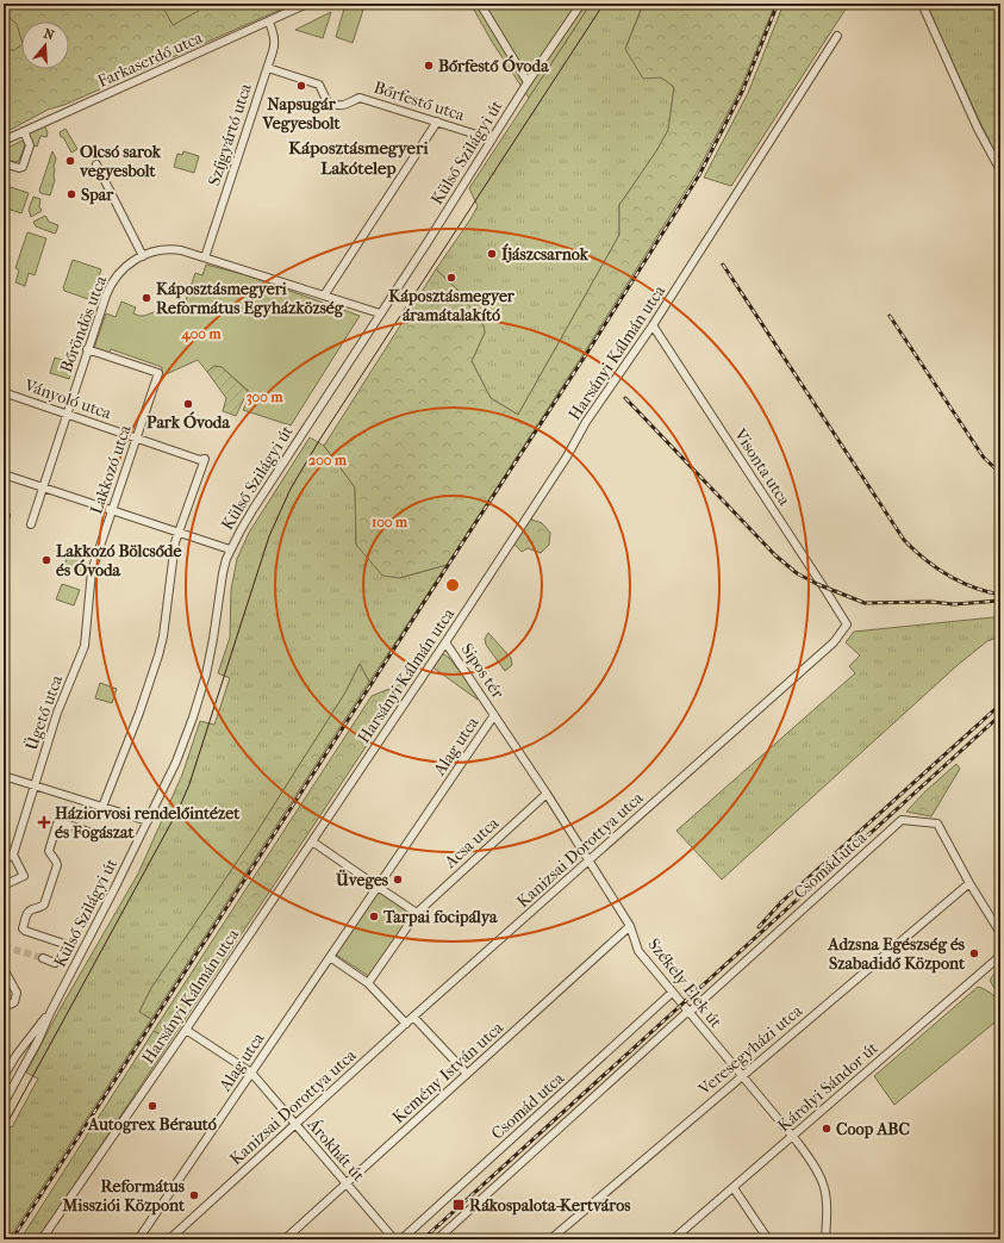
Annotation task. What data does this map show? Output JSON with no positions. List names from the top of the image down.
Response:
{
  "streets": {
    "street": [
      "Farkaserdő utca",
      "Bőrfestő utca",
      "Szíjgyártó utca",
      "Külső Szilágyi út",
      "Bőröndös utca",
      "Harsányi Kálmán utca",
      "Ványoló utca",
      "Visonta utca",
      "Lakkozó utca",
      "Sipos tér",
      "Ügető utca",
      "Alag utca",
      "Acsa utca",
      "Kanizsai Dorottya utca",
      "Csomád utca",
      "Székely Elek út",
      "Veresegyházi utca",
      "Kemény István utca",
      "Károlyi Sándor út",
      "Árokhát út"
    ]
  },
  "crossings": [
    ["Farkaserdő utca", "Szíjgyártó utca"],
    ["Bőrfestő utca", "Szíjgyártó utca"],
    ["Bőrfestő utca", "Külső Szilágyi út"],
    ["Szíjgyártó utca", "Bőröndös utca"],
    ["Külső Szilágyi út", "Bőröndös utca"],
    ["Bőröndös utca", "Ványoló utca"],
    ["Bőröndös utca", "Lakkozó utca"],
    ["Harsányi Kálmán utca", "Visonta utca"],
    ["Harsányi Kálmán utca", "Sipos tér"],
    ["Harsányi Kálmán utca", "Árokhát út"],
    ["Ványoló utca", "Lakkozó utca"],
    ["Visonta utca", "Kanizsai Dorottya utca"],
    ["Lakkozó utca", "Ügető utca"],
    ["Sipos tér", "Alag utca"],
    ["Sipos tér", "Székely Elek út"],
    ["Alag utca", "Székely Elek út"],
    ["Alag utca", "Árokhát út"],
    ["Acsa utca", "Székely Elek út"],
    ["Kanizsai Dorottya utca", "Székely Elek út"],
    ["Kanizsai Dorottya utca", "Árokhát út"],
    ["Csomád utca", "Székely Elek út"],
    ["Csomád utca", "Veresegyházi utca"],
    ["Székely Elek út", "Veresegyházi utca"],
    ["Székely Elek út", "Kemény István utca"],
    ["Székely Elek út", "Károlyi Sándor út"],
    ["Kemény István utca", "Árokhát út"]
  ],
  "districts": ["Káposztásmegyeri Lakótelep"],
  "places": {
    "other": [
      "Bőrfestő Óvoda",
      "Napsugár Vegyesbolt",
      "Olcsó sarok vegyesbolt",
      "Spar",
      "Íjászcsarnok",
      "Káposztásmegyer áramátalakító",
      "Káposztásmegyeri Református Egyházközség",
      "Park Óvoda",
      "Lakkozó Bölcsőde és Óvoda",
      "Üveges",
      "Tarpai focipálya",
      "Adzsna Egészség és Szabadidő Központ",
      "Autogrex Bérautó",
      "Coop ABC",
      "Református Missziói Központ"
    ],
    "health": ["Háziorvosi rendelőintézet és Fogászat"],
    "transit": ["Rákospalota-Kertváros"]
  },
  "north": "top",
  "rings": [
    "400 m",
    "300 m",
    "200 m",
    "100 m"
  ]
}
